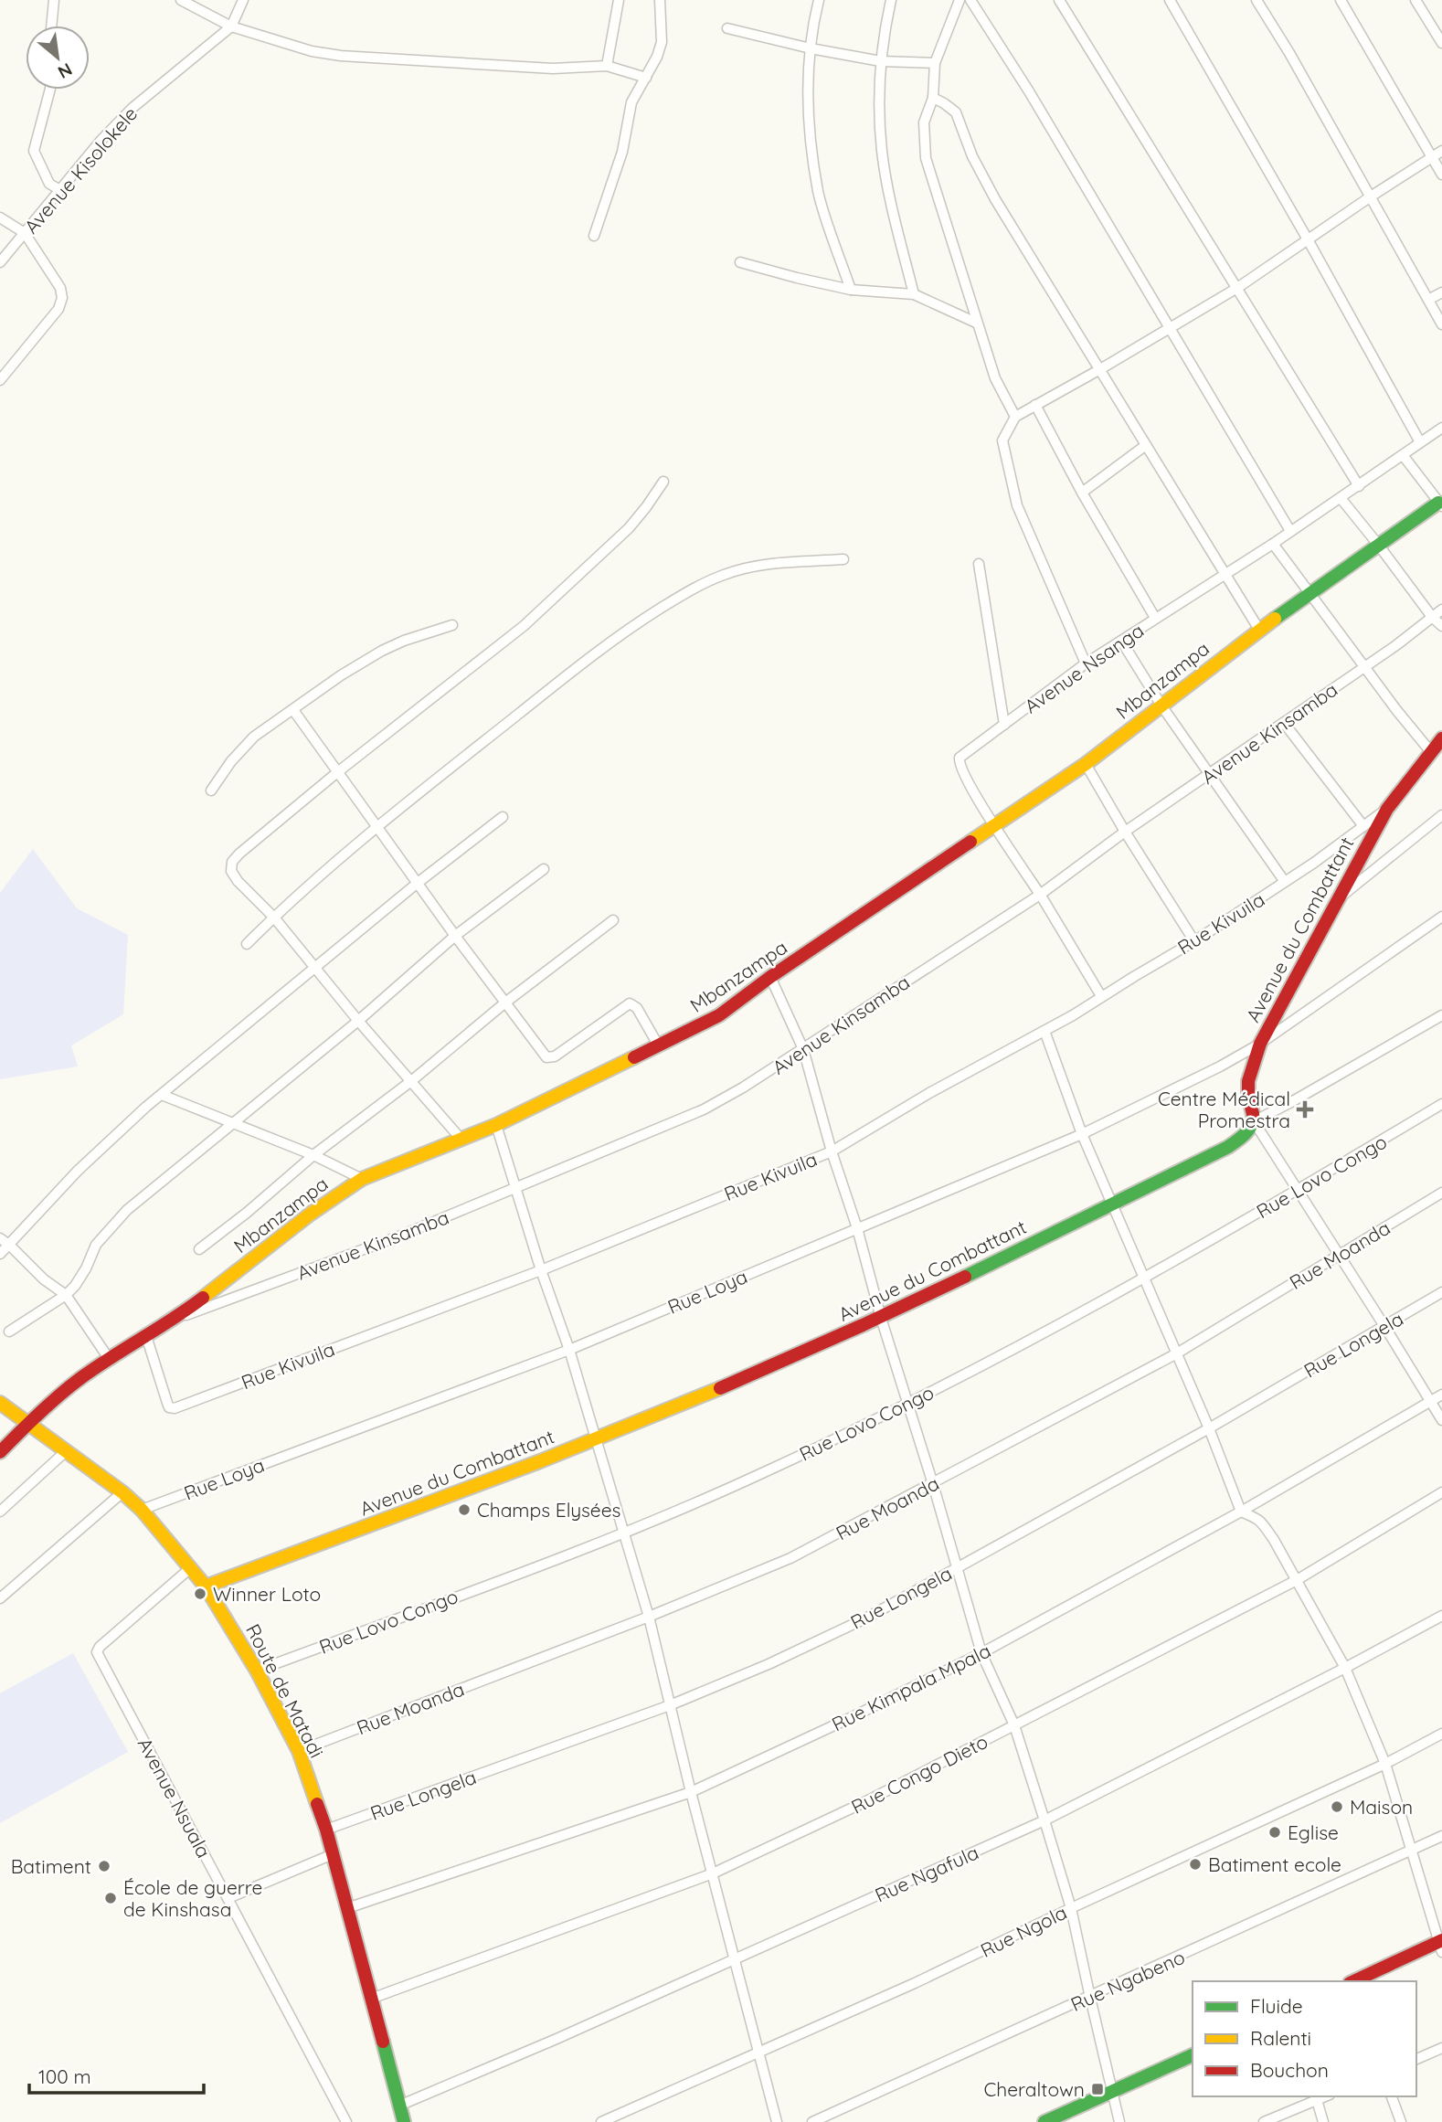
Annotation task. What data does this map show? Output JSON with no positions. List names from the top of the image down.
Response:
{
  "streets": {
    "street": [
      "Avenue Kisolokele",
      "Avenue Nsanga",
      "Mbanzampa",
      "Avenue Kinsamba",
      "Rue Kivuila",
      "Avenue du Combattant",
      "Rue Lovo Congo",
      "Rue Moanda",
      "Rue Loya",
      "Rue Longela",
      "Rue Kimpala Mpala",
      "Route de Matadi",
      "Rue Congo Dieto",
      "Avenue Nsuala",
      "Rue Ngafula",
      "Rue Ngola",
      "Rue Ngabeno"
    ]
  },
  "crossings": [
    ["Avenue Nsanga", "Mbanzampa"],
    ["Avenue Nsanga", "Avenue Kinsamba"],
    ["Avenue Nsanga", "Rue Kivuila"],
    ["Mbanzampa", "Avenue Kinsamba"],
    ["Mbanzampa", "Rue Kivuila"],
    ["Mbanzampa", "Route de Matadi"],
    ["Rue Kivuila", "Avenue du Combattant"],
    ["Avenue du Combattant", "Rue Loya"],
    ["Avenue du Combattant", "Route de Matadi"],
    ["Rue Lovo Congo", "Route de Matadi"],
    ["Rue Moanda", "Route de Matadi"],
    ["Rue Loya", "Route de Matadi"],
    ["Rue Longela", "Route de Matadi"],
    ["Rue Kimpala Mpala", "Route de Matadi"],
    ["Route de Matadi", "Rue Congo Dieto"],
    ["Route de Matadi", "Avenue Nsuala"],
    ["Route de Matadi", "Rue Ngafula"]
  ],
  "places": {
    "health": ["Centre Médical Promestra"],
    "other": [
      "Champs Elysées",
      "Winner Loto",
      "Maison",
      "Eglise",
      "Batiment ecole",
      "Batiment",
      "École de guerre de Kinshasa"
    ],
    "transit": ["Cheraltown"]
  },
  "legend": ["Fluide", "Ralenti", "Bouchon"],
  "scale_bar": "100 m",
  "north": "bottom right"
}
